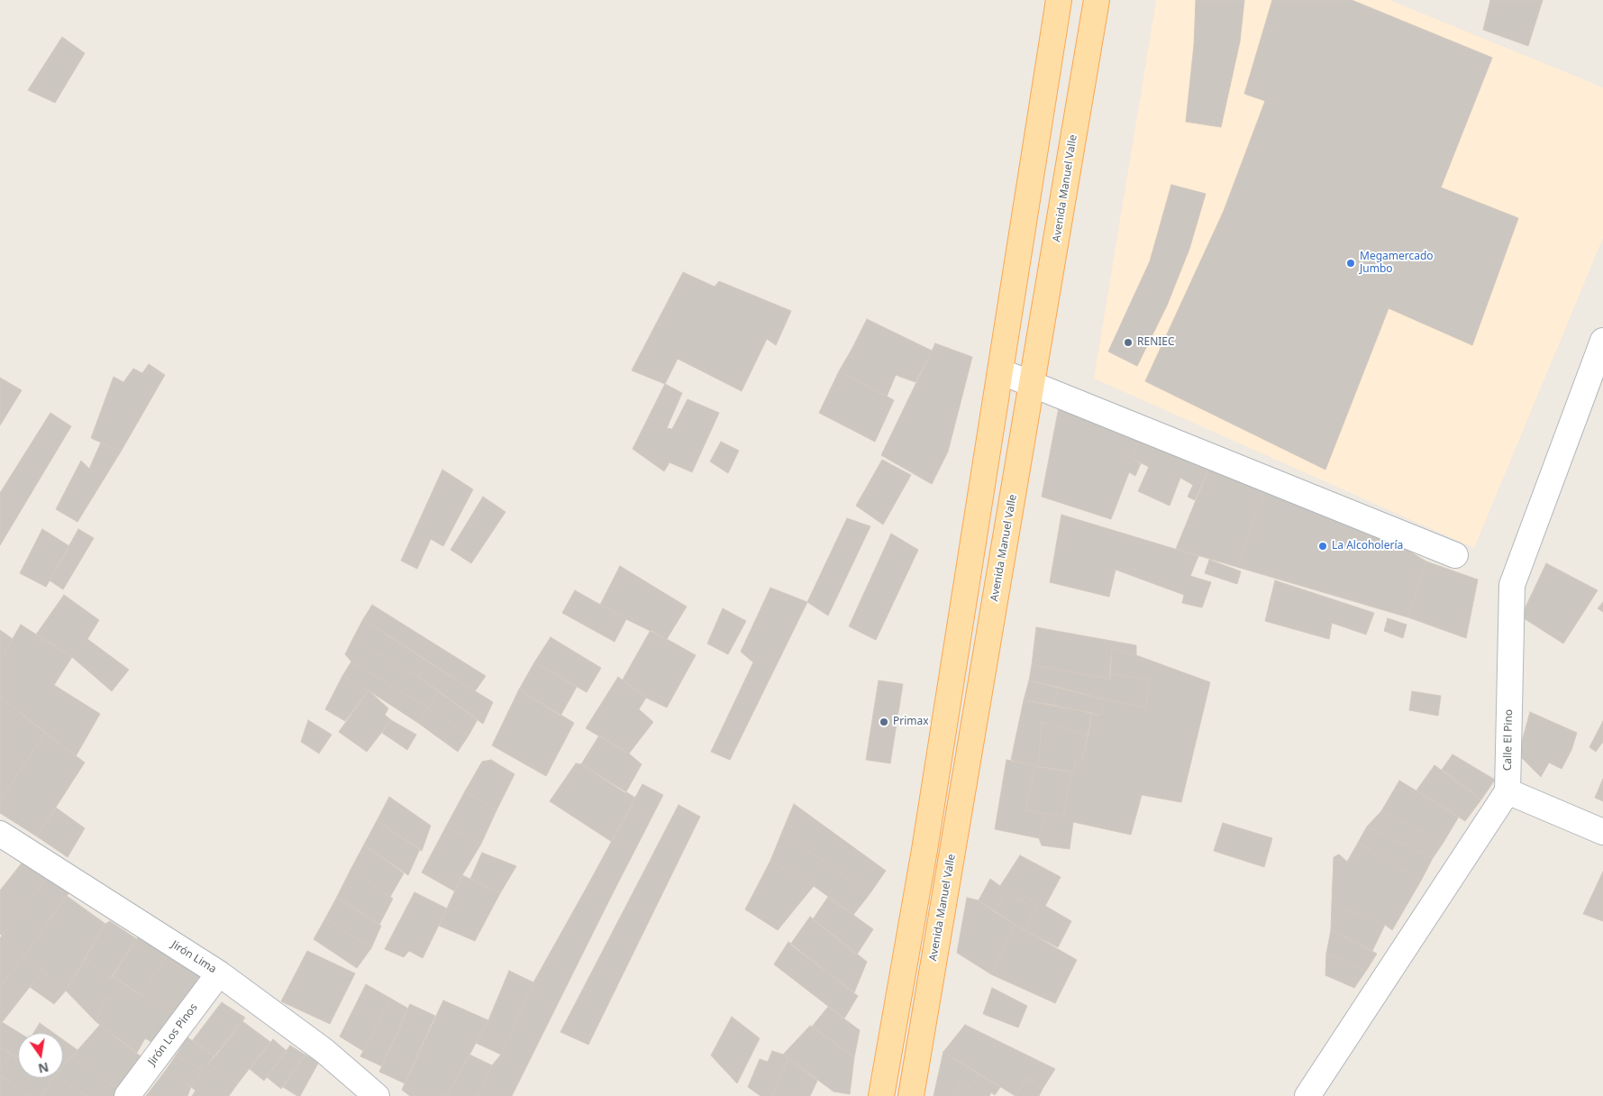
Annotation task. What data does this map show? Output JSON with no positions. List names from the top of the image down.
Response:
{
  "streets": {
    "main road": ["Avenida Manuel Valle"],
    "street": ["Calle El Pino", "Jirón Lima", "Jirón Los Pinos"]
  },
  "crossings": [
    ["Jirón Lima", "Jirón Los Pinos"]
  ],
  "places": [
    "Megamercado Jumbo",
    "RENIEC",
    "La Alcoholería",
    "Primax"
  ],
  "north": "bottom"
}
